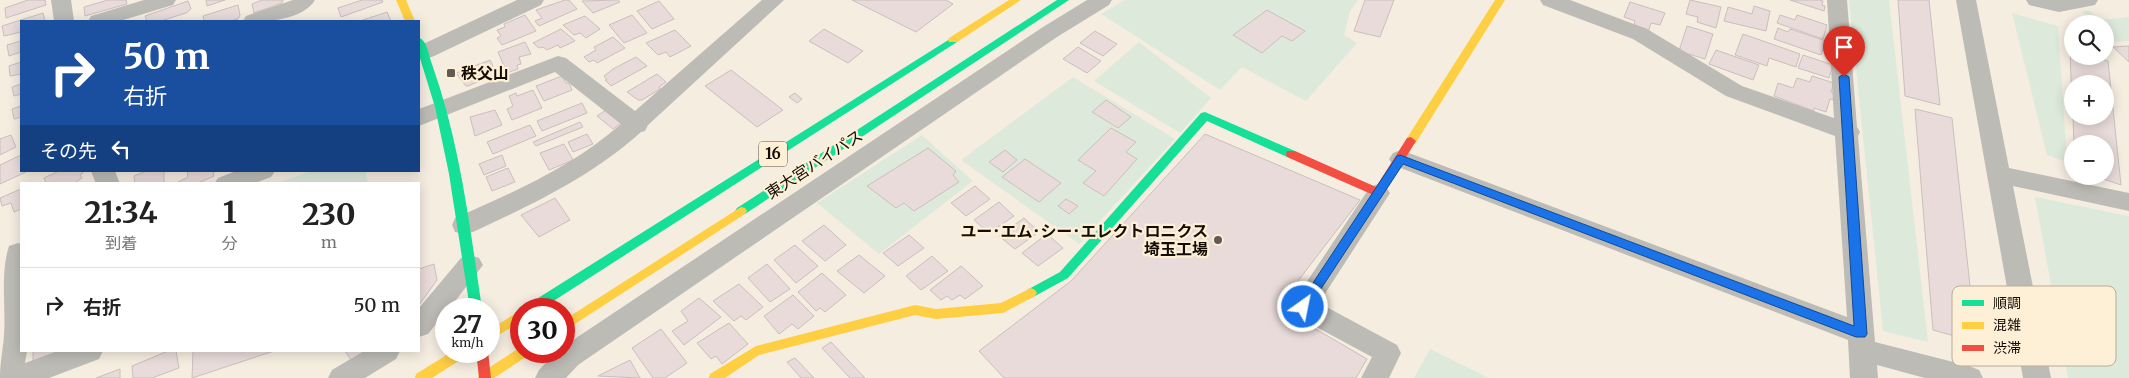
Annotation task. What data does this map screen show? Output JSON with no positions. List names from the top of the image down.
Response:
{
  "streets": {
    "main road": ["16", "東大宮バイパス"]
  },
  "places": {
    "transit": ["秩父山"],
    "other": ["ユー･エム･シー･エレクトロニクス 埼玉工場"]
  },
  "legend": ["順調", "混雑", "渋滞"],
  "page": {
    "map_buttons": ["+", "−"],
    "turn": ["50 m", "右折"],
    "then": "その先",
    "eta": [
      "21:34",
      "到着",
      "1",
      "分",
      "230",
      "m"
    ],
    "list": [
      {
        "name": "右折",
        "value": "50 m"
      }
    ],
    "speed": "27 km/h",
    "limit": "30"
  }
}
